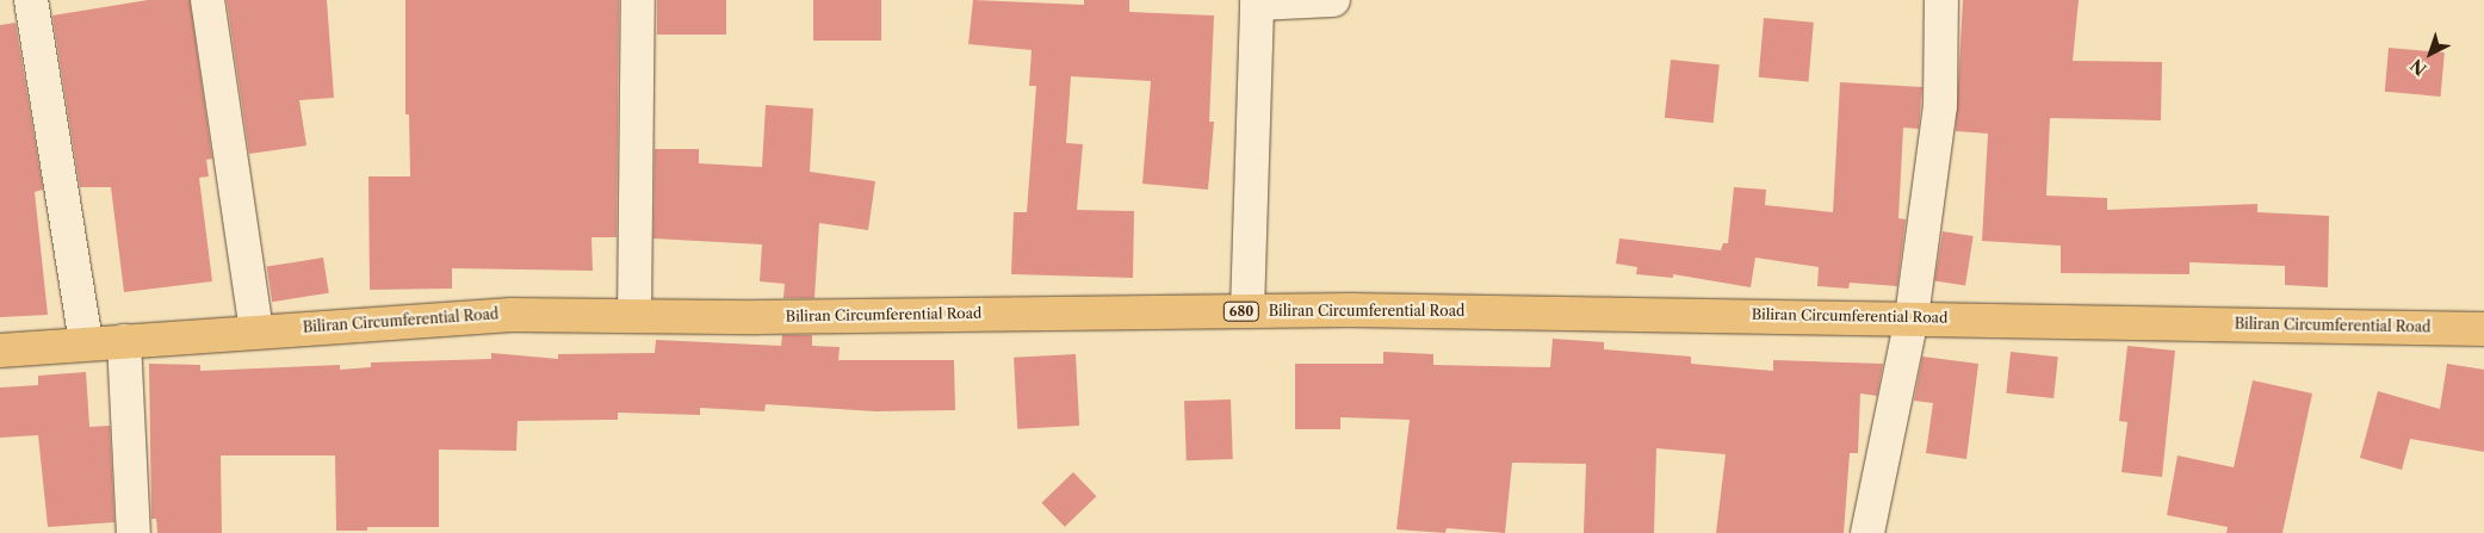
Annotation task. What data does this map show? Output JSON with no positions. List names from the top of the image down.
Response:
{
  "streets": {
    "main road": ["680", "Biliran Circumferential Road"]
  },
  "north": "bottom left"
}
